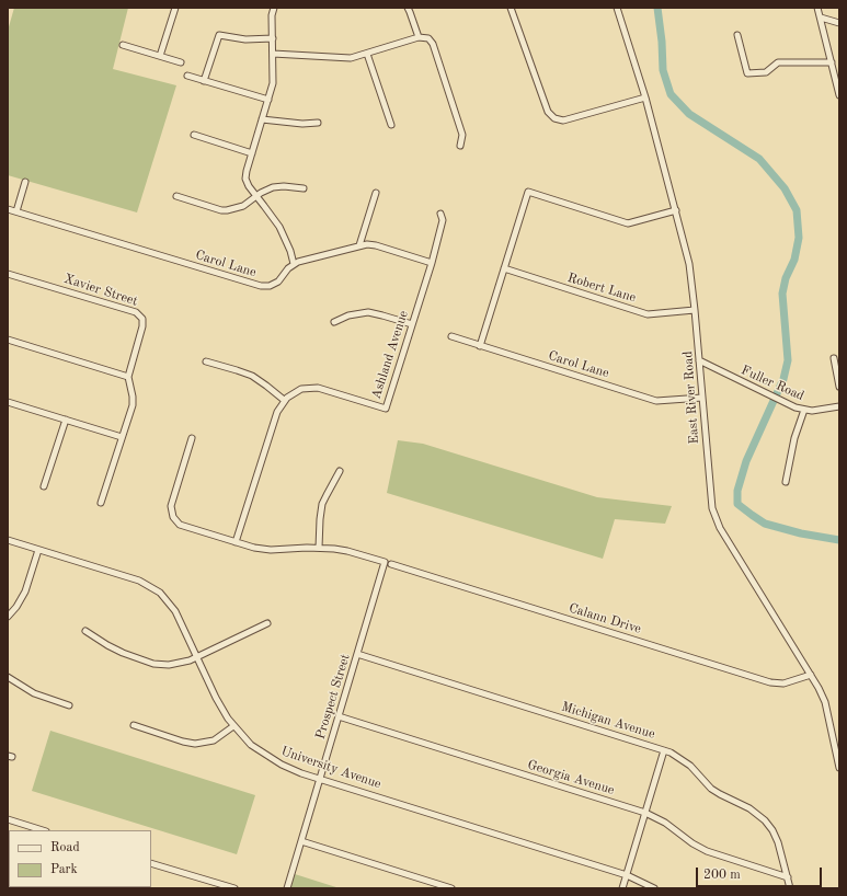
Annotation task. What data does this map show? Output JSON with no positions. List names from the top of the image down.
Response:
{
  "streets": {
    "street": [
      "Carol Lane",
      "Robert Lane",
      "Xavier Street",
      "Ashland Avenue",
      "Fuller Road",
      "East River Road",
      "Calann Drive",
      "Prospect Street",
      "Michigan Avenue",
      "University Avenue",
      "Georgia Avenue"
    ]
  },
  "crossings": [
    ["Carol Lane", "East River Road"],
    ["Robert Lane", "East River Road"],
    ["Fuller Road", "East River Road"],
    ["East River Road", "Calann Drive"],
    ["Prospect Street", "Michigan Avenue"],
    ["Prospect Street", "University Avenue"],
    ["Prospect Street", "Georgia Avenue"],
    ["Michigan Avenue", "Georgia Avenue"]
  ],
  "legend": ["Road", "Park"],
  "scale_bar": "200 m"
}
